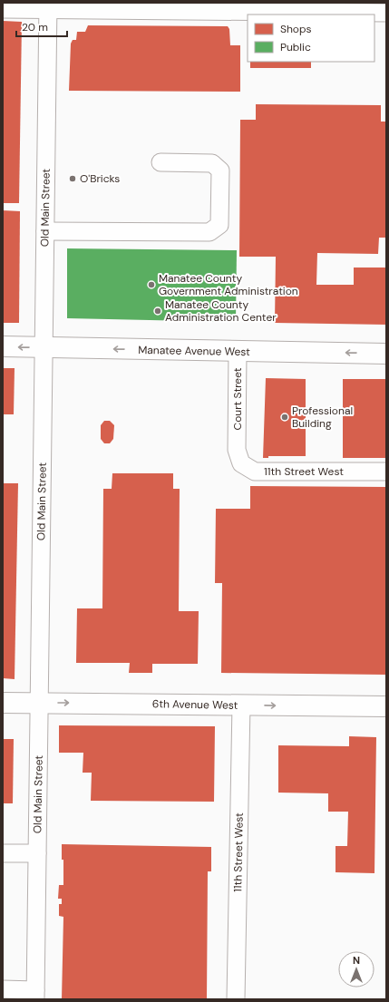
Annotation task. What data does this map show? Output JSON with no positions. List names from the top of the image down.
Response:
{
  "streets": {
    "main road": ["Manatee Avenue West", "6th Avenue West"],
    "street": ["Old Main Street", "Court Street", "11th Street West"]
  },
  "crossings": [
    ["Old Main Street", "Manatee Avenue West"],
    ["Old Main Street", "6th Avenue West"],
    ["Manatee Avenue West", "Court Street"],
    ["Court Street", "11th Street West"],
    ["11th Street West", "6th Avenue West"]
  ],
  "one_way": ["Manatee Avenue West", "6th Avenue West"],
  "places": [
    "O'Bricks",
    "Manatee County Government Administration",
    "Manatee County Administration Center",
    "Professional Building"
  ],
  "legend": ["Shops", "Public"],
  "scale_bar": "20 m",
  "north": "top"
}
